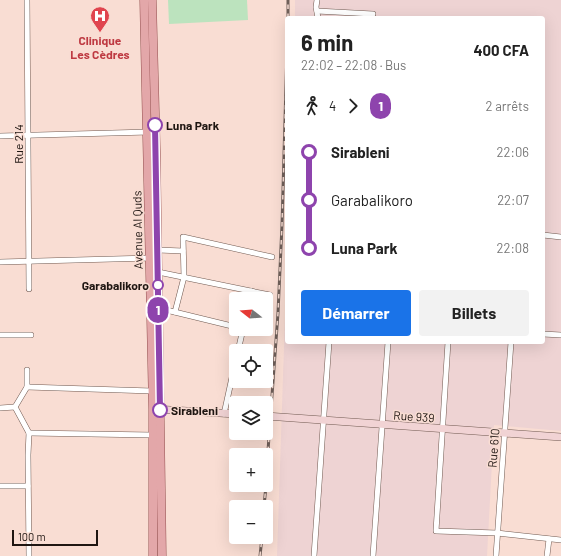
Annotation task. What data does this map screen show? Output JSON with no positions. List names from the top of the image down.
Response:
{
  "streets": {
    "main road": ["Avenue Al Quds", "Rue 939"],
    "street": ["Rue 214", "Rue 610"]
  },
  "crossings": [
    ["Rue 939", "Rue 610"]
  ],
  "places": {
    "hospital": ["Clinique Les Cèdres"],
    "other": ["Luna Park", "Garabalikoro", "Sirableni"]
  },
  "lines": ["bus line 1"],
  "scale_bar": "100 m",
  "north": "left",
  "page": {
    "on_map": "1",
    "heading": ["6 min", "22:02 – 22:08 · Bus", "400 CFA"],
    "legs": ["4", "1", "2 arrêts"],
    "list": [
      {
        "name": "Sirableni",
        "value": "22:06"
      },
      {
        "name": "Garabalikoro",
        "value": "22:07"
      },
      {
        "name": "Luna Park",
        "value": "22:08"
      }
    ],
    "buttons": ["Démarrer", "Billets"],
    "map_buttons": ["+", "−"],
    "scale": "100 m"
  }
}
